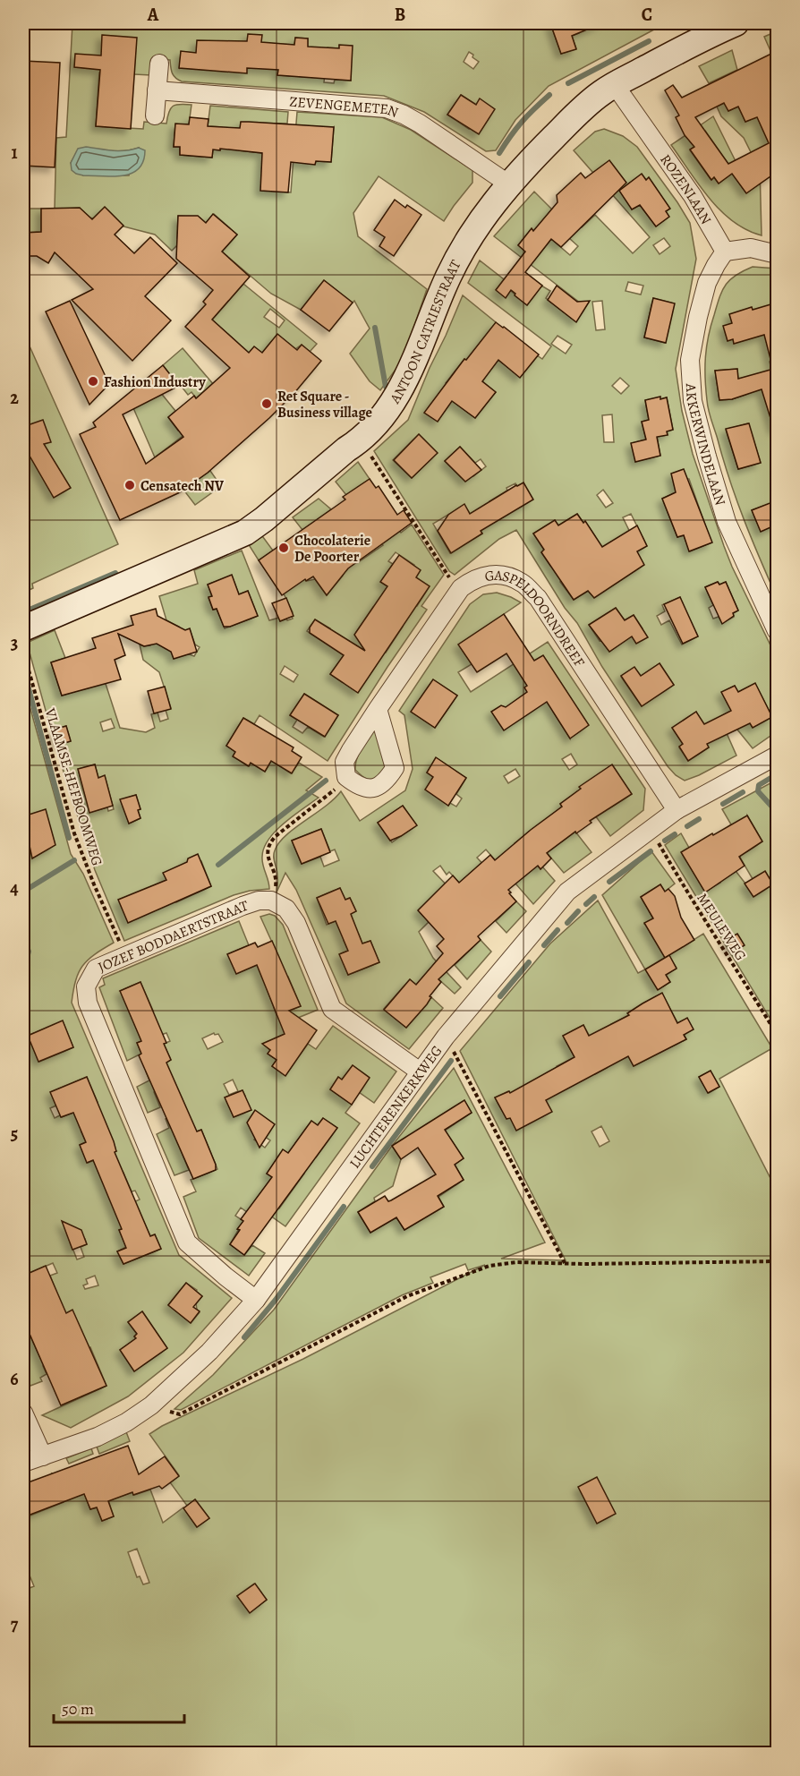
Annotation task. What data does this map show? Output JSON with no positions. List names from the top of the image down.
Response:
{
  "streets": {
    "main road": ["ANTOON CATRIESTRAAT"],
    "street": [
      "ZEVENGEMETEN",
      "ROZENLAAN",
      "AKKERWINDELAAN",
      "GASPELDOORNDREEF",
      "JOZEF BODDAERTSTRAAT",
      "LUCHTERENKERKWEG"
    ],
    "path": ["VLAAMSE-HEFBOOMWEG", "MEULEWEG"]
  },
  "crossings": [
    ["ZEVENGEMETEN", "ANTOON CATRIESTRAAT"],
    ["ROZENLAAN", "ANTOON CATRIESTRAAT"],
    ["ROZENLAAN", "AKKERWINDELAAN"],
    ["GASPELDOORNDREEF", "LUCHTERENKERKWEG"],
    ["VLAAMSE-HEFBOOMWEG", "JOZEF BODDAERTSTRAAT"],
    ["MEULEWEG", "LUCHTERENKERKWEG"],
    ["JOZEF BODDAERTSTRAAT", "LUCHTERENKERKWEG"]
  ],
  "places": [
    "Fashion Industry",
    "Ret Square - Business village",
    "Censatech NV",
    "Chocolaterie De Poorter"
  ],
  "scale_bar": "50 m",
  "grid": {
    "columns": ["A", "B", "C"],
    "rows": [
      "1",
      "2",
      "3",
      "4",
      "5",
      "6",
      "7"
    ]
  }
}
